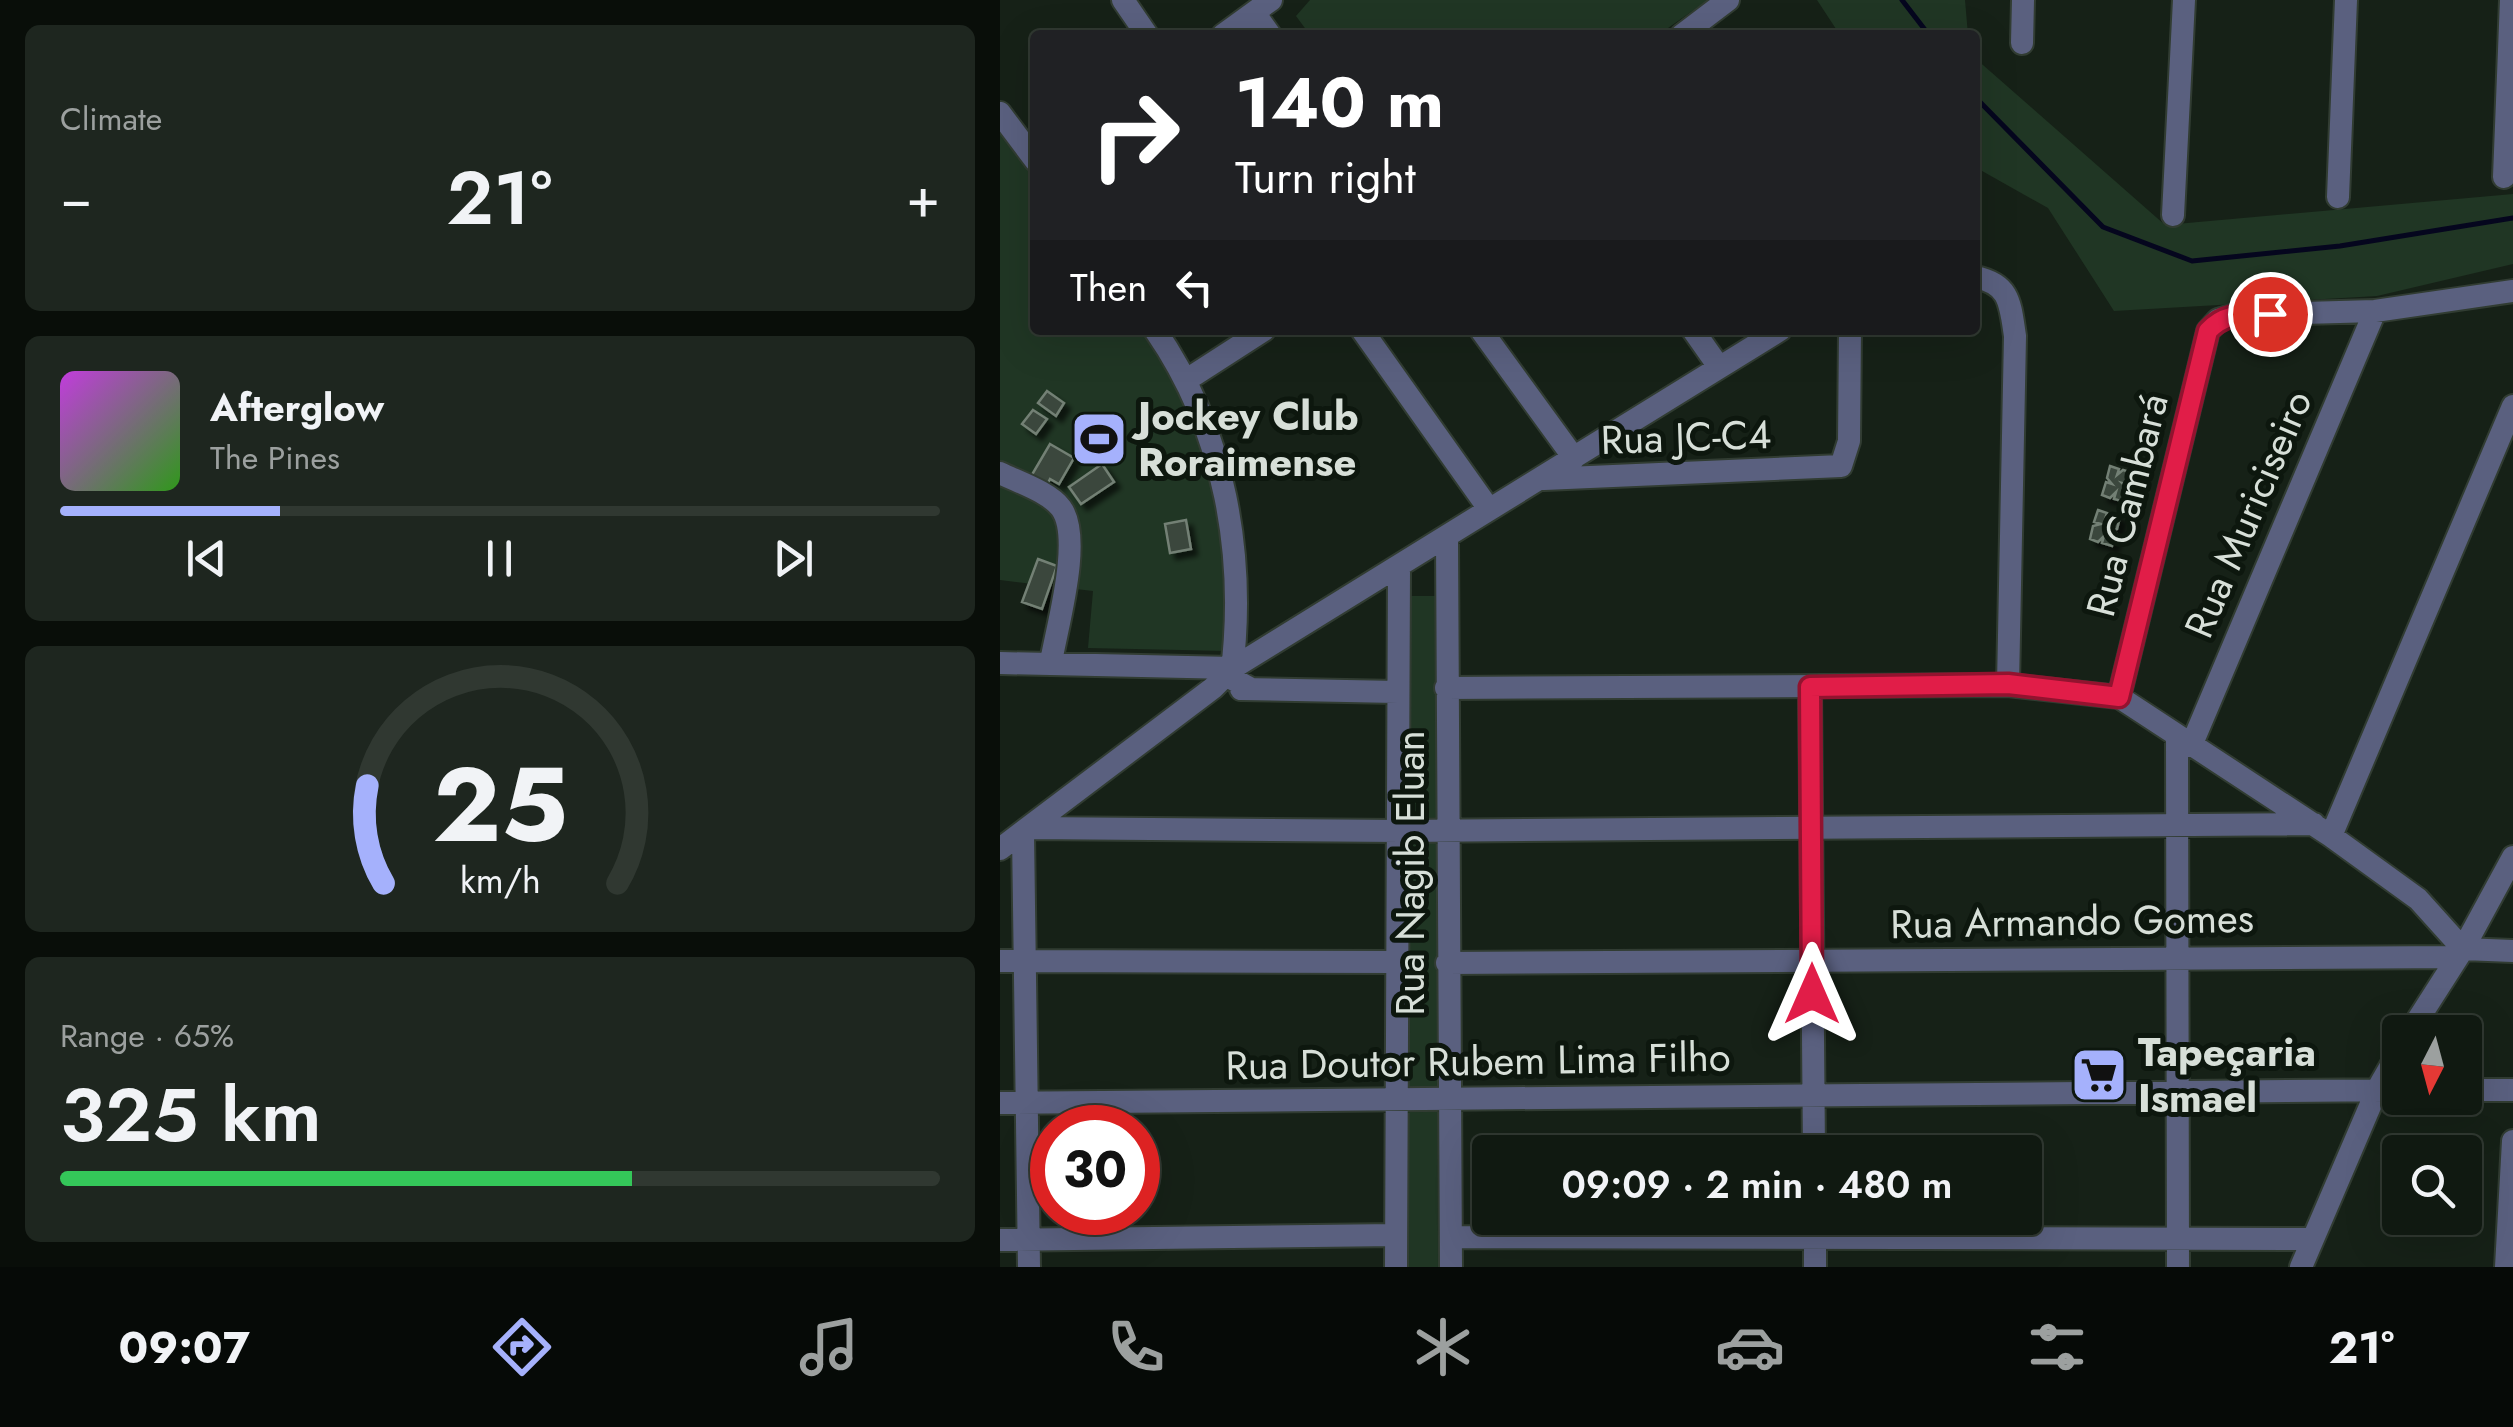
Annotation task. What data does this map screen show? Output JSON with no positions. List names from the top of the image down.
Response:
{
  "streets": {
    "street": [
      "Rua JC-C4",
      "Rua Cambará",
      "Rua Muriciseiro",
      "Rua Nagib Eluan",
      "Rua Armando Gomes",
      "Rua Doutor Rubem Lima Filho"
    ]
  },
  "crossings": [
    ["Rua Cambará", "Rua Muriciseiro"],
    ["Rua Nagib Eluan", "Rua Armando Gomes"],
    ["Rua Nagib Eluan", "Rua Doutor Rubem Lima Filho"]
  ],
  "places": {
    "sports": ["Jockey Club Roraimense"],
    "supermarket": ["Tapeçaria Ismael"]
  },
  "north": "bottom",
  "page": {
    "tile": [
      "Climate",
      ["Range · 65%", "325 km"]
    ],
    "turn": ["140 m", "Turn right"],
    "heat": ["−", "21°", "+"],
    "then": "Then",
    "song": ["Afterglow", "The Pines"],
    "limit": "30",
    "trip": "09:09 · 2 min · 480 m",
    "tabs": ["09:07", "21°"],
    "gauge": ["25", "km/h"]
  }
}
